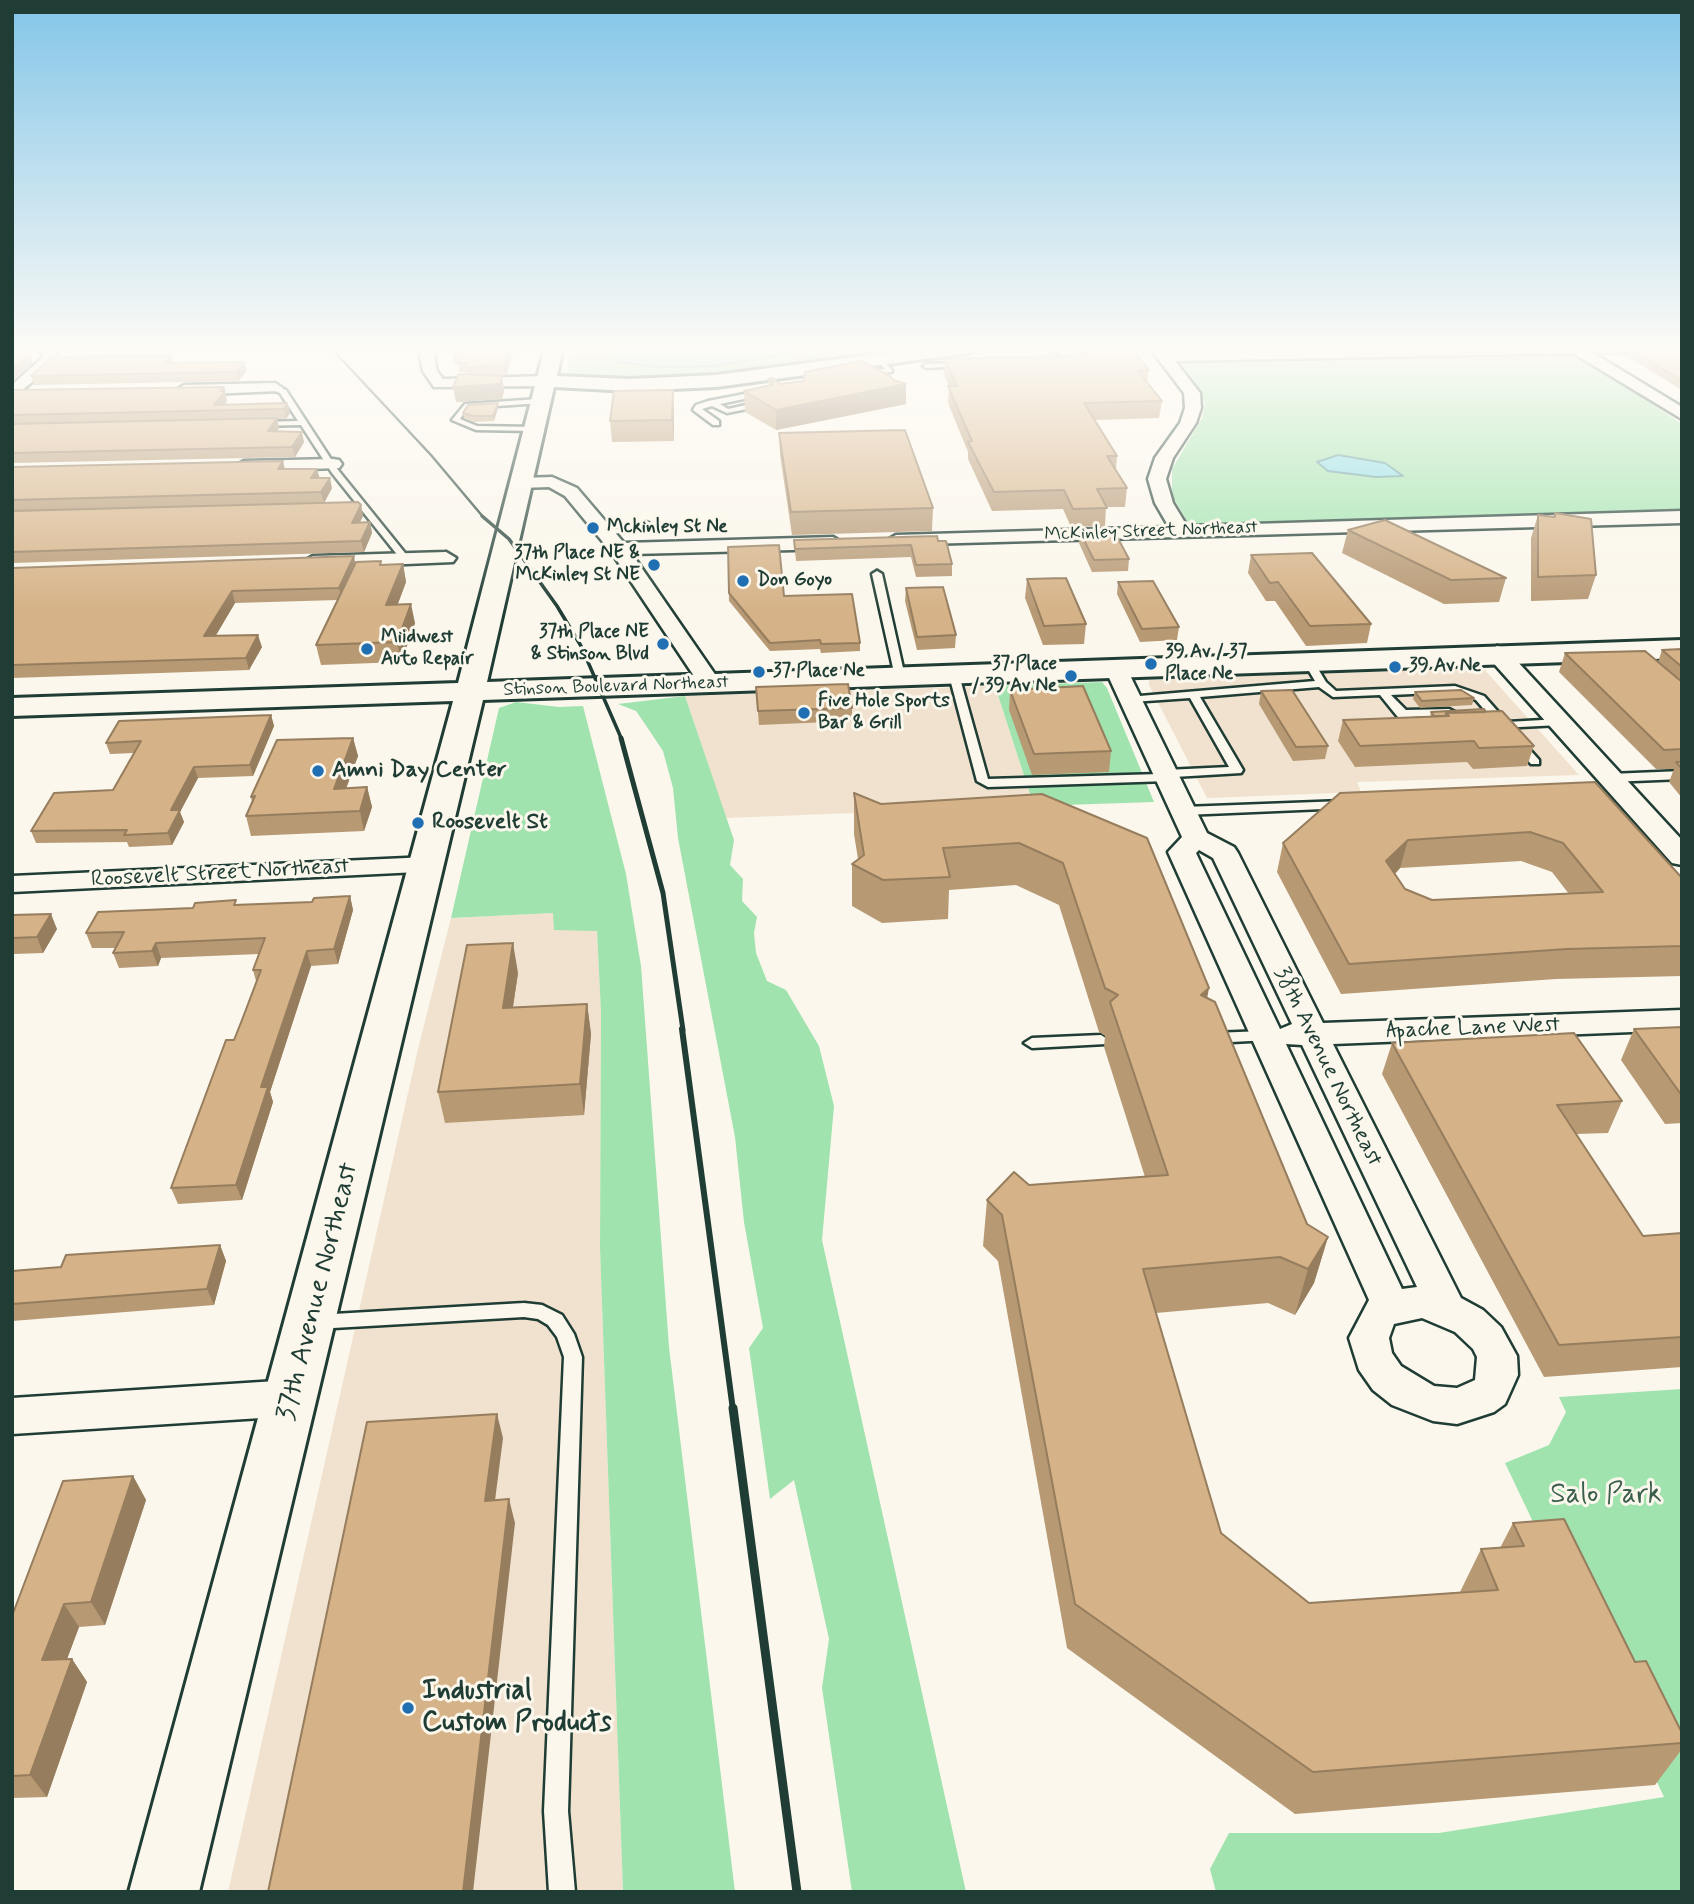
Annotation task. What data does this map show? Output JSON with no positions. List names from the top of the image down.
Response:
{
  "streets": {
    "street": [
      "McKinley Street Northeast",
      "Stinson Boulevard Northeast",
      "Roosevelt Street Northeast",
      "Apache Lane West",
      "38th Avenue Northeast",
      "37th Avenue Northeast"
    ]
  },
  "crossings": [
    ["Stinson Boulevard Northeast", "37th Avenue Northeast"],
    ["Roosevelt Street Northeast", "37th Avenue Northeast"],
    ["Apache Lane West", "38th Avenue Northeast"]
  ],
  "parks": ["Salo Park"],
  "places": [
    "Mckinley St Ne",
    "37th Place NE & McKinley St NE",
    "Don Goyo",
    "37th Place NE & Stinson Blvd",
    "Miidwest Auto Repair",
    "39 Av / 37 Place Ne",
    "39 Av Ne",
    "37 Place Ne",
    "37 Place / 39 Av Ne",
    "Five Hole Sports Bar & Grill",
    "Amni Day Center",
    "Roosevelt St",
    "Industrial Custom Products"
  ]
}
